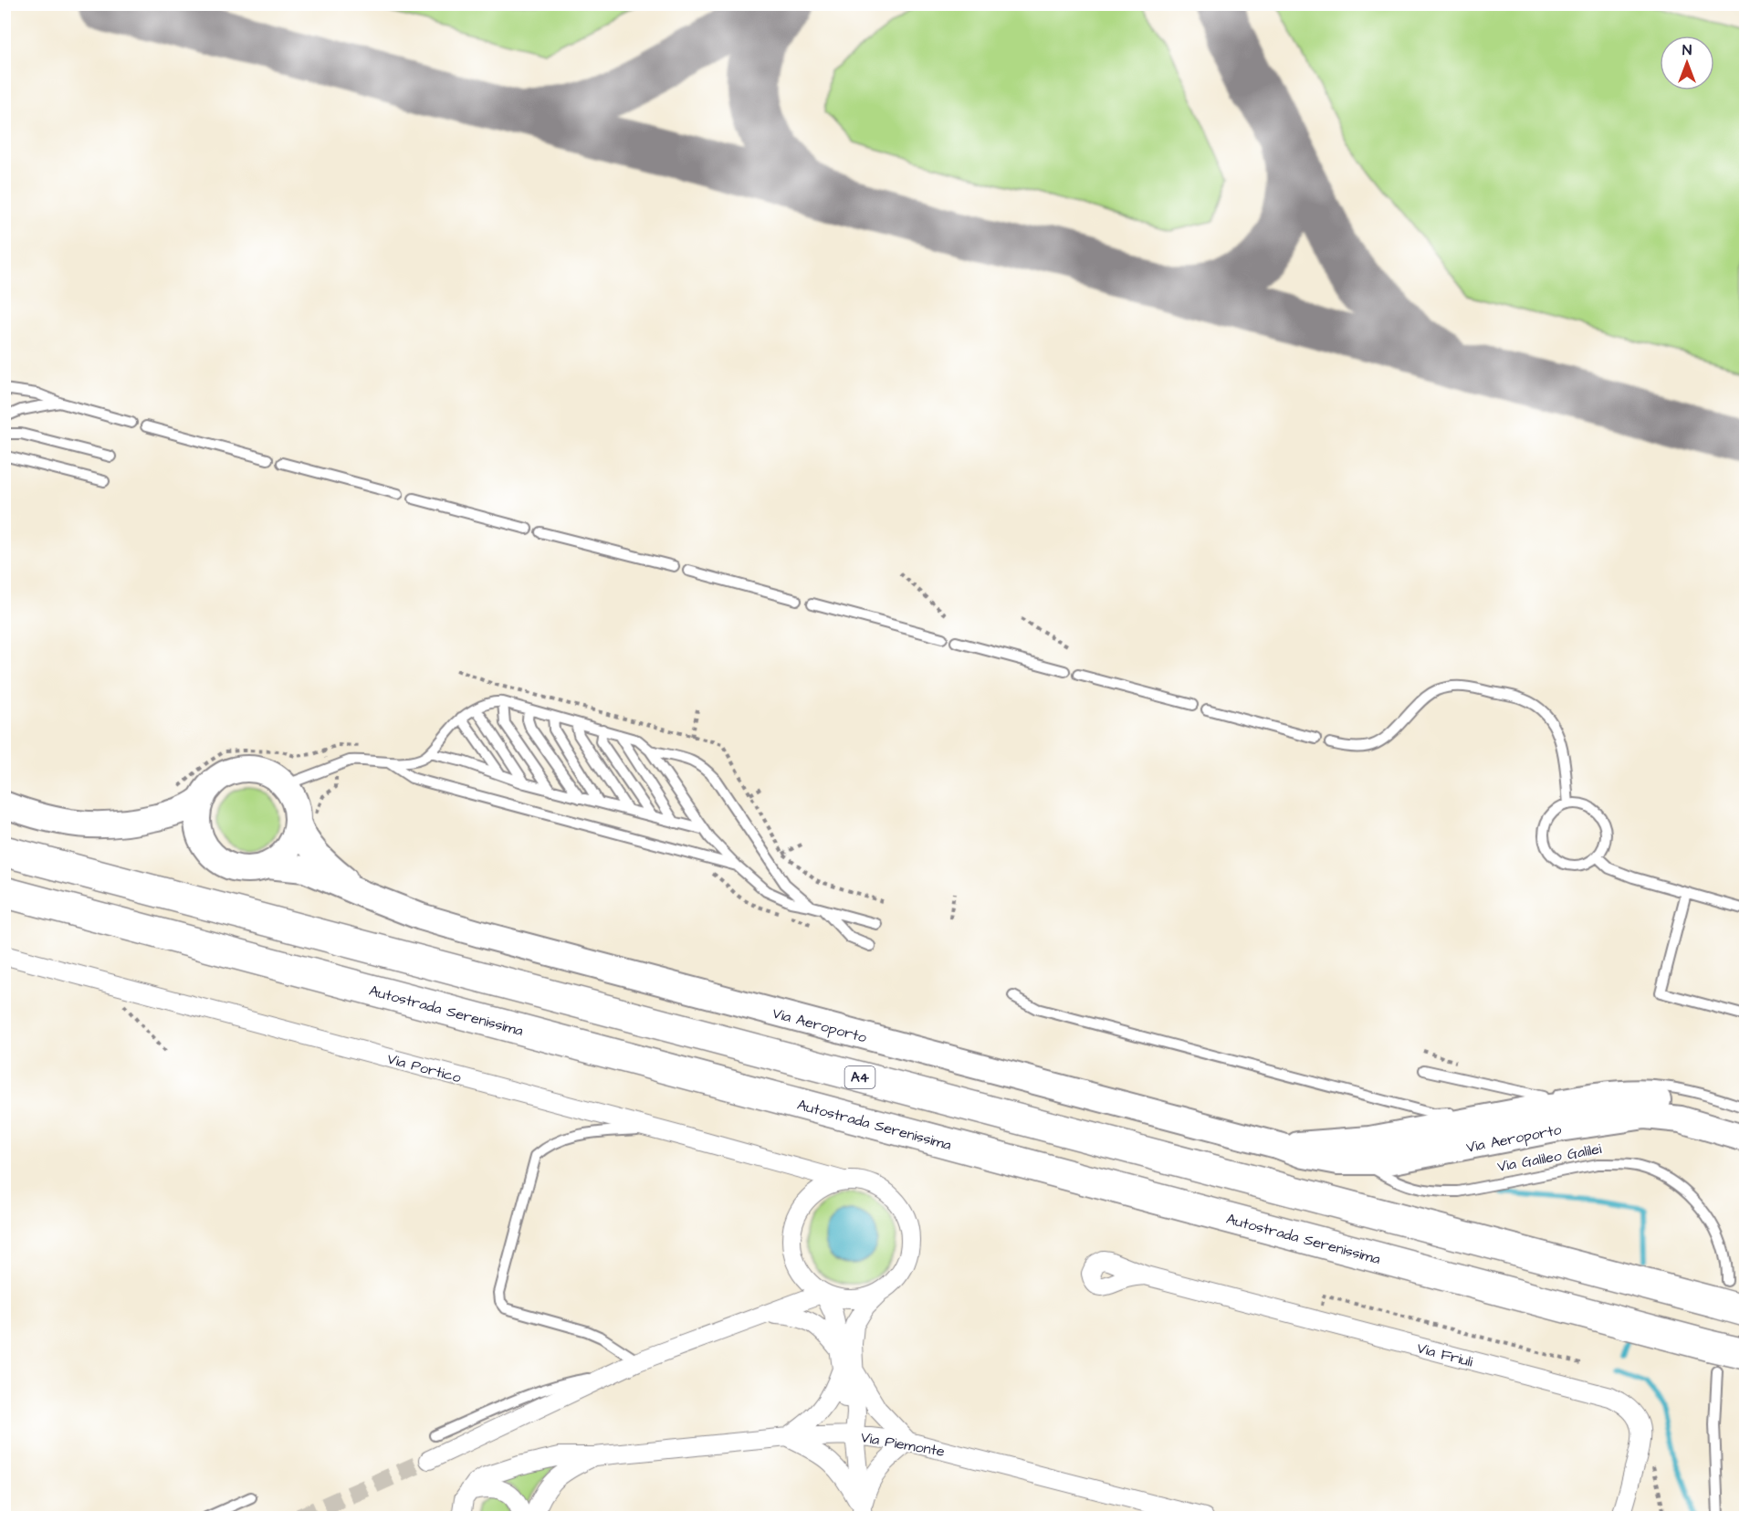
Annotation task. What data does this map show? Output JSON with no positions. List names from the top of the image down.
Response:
{
  "streets": {
    "highway": ["Autostrada Serenissima", "A4"],
    "main road": ["Via Aeroporto"],
    "street": ["Via Portico", "Via Friuli", "Via Piemonte"],
    "lane": ["Via Galileo Galilei"]
  },
  "crossings": [
    ["Via Aeroporto", "Via Galileo Galilei"],
    ["A4", "Via Galileo Galilei"]
  ],
  "north": "top"
}
